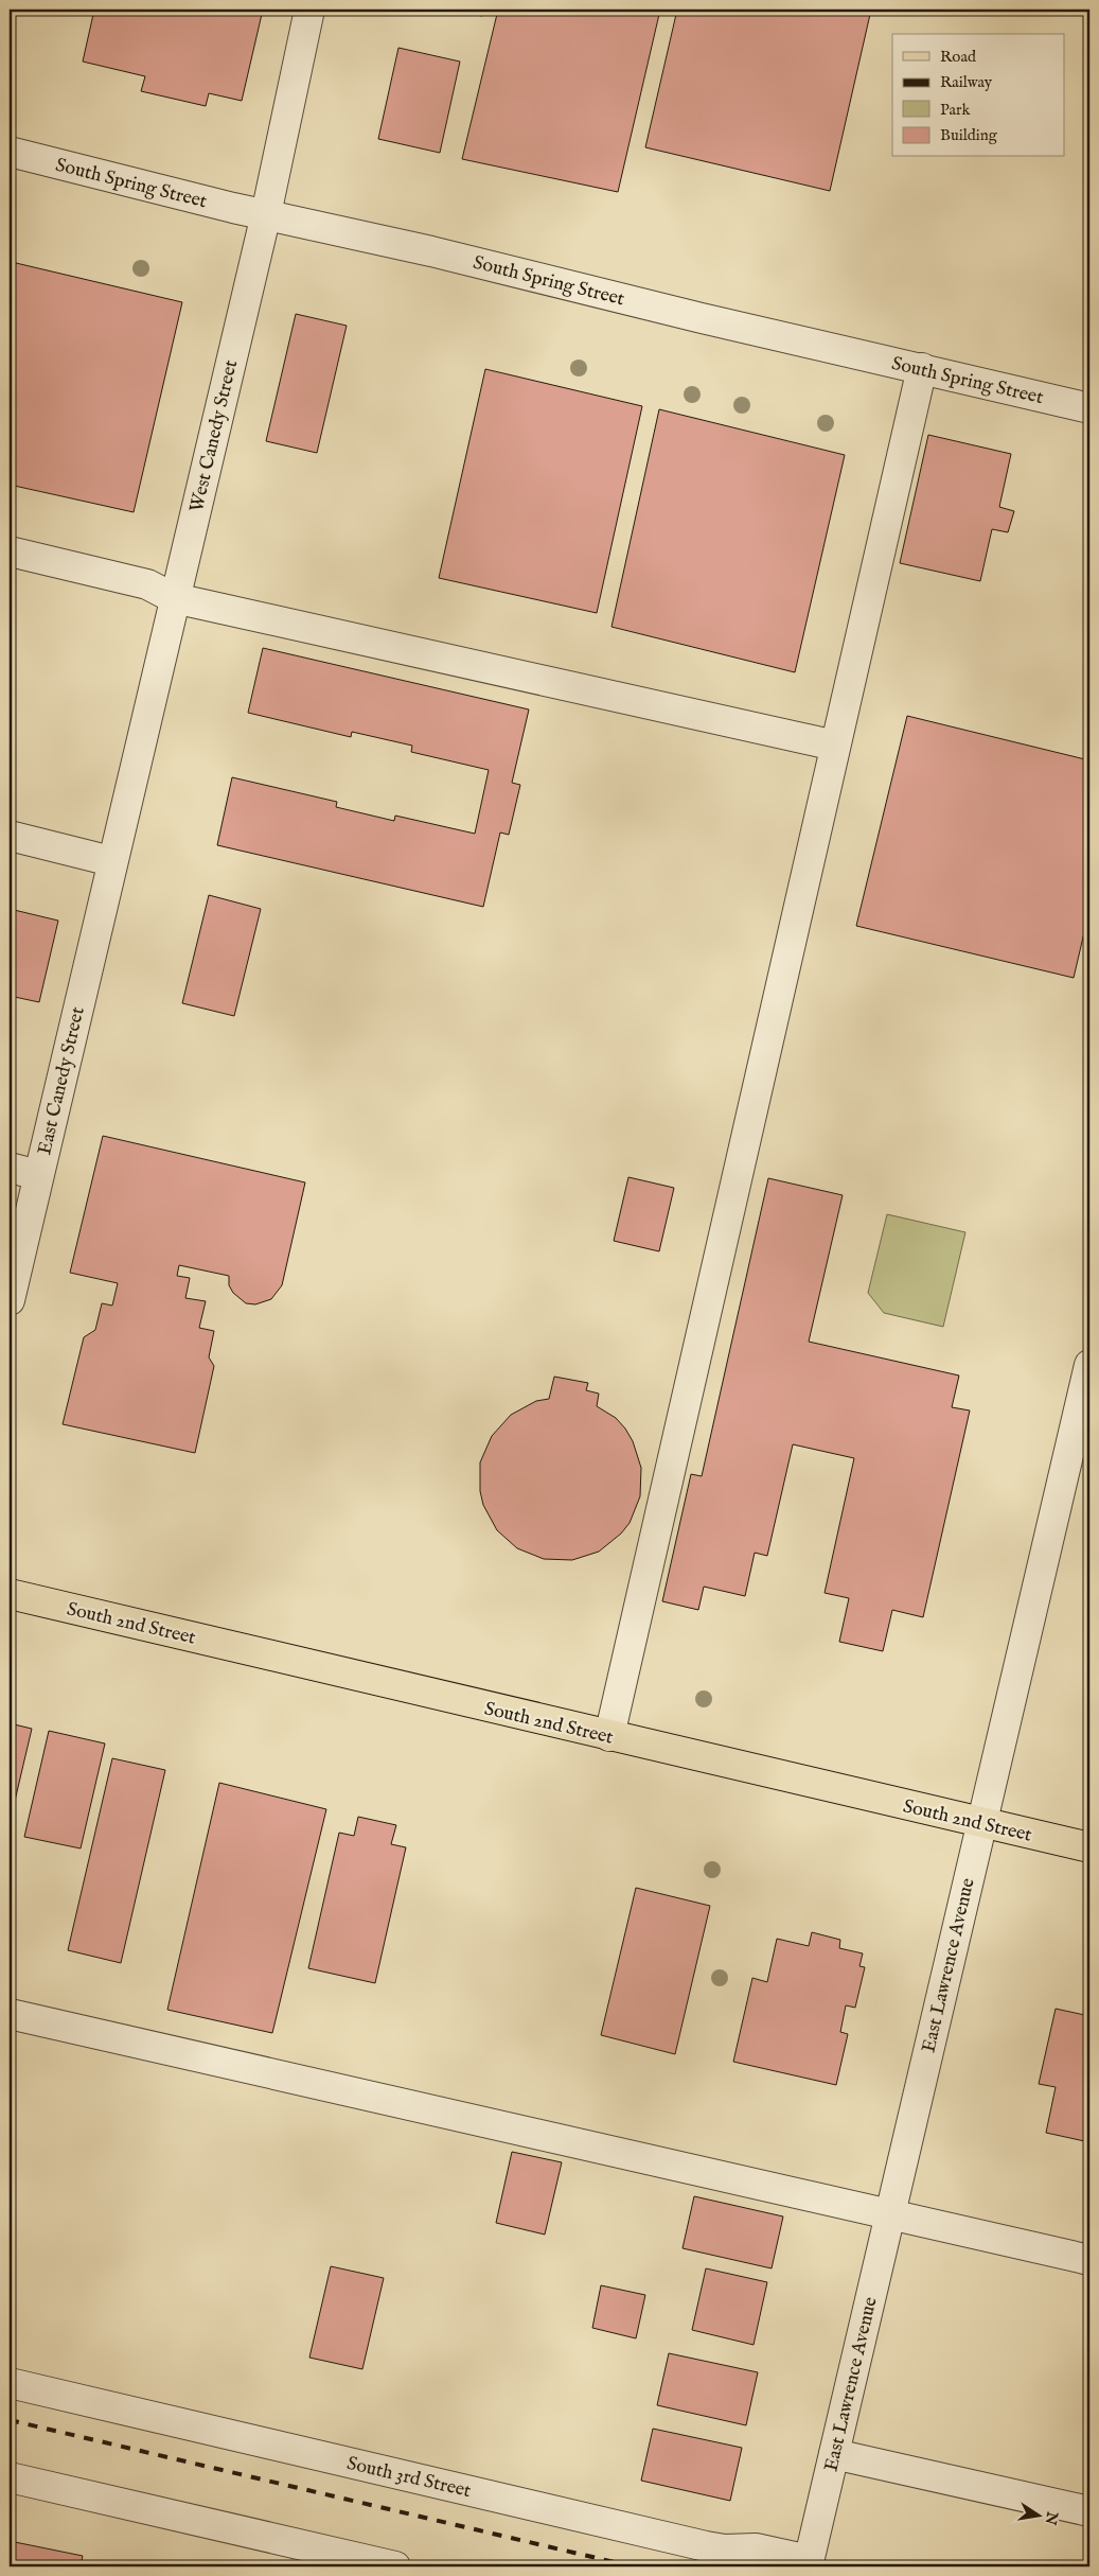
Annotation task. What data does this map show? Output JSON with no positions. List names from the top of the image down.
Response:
{
  "streets": {
    "main road": ["South 2nd Street"],
    "street": [
      "South Spring Street",
      "West Canedy Street",
      "East Canedy Street",
      "East Lawrence Avenue",
      "South 3rd Street"
    ]
  },
  "crossings": [
    ["South Spring Street", "West Canedy Street"],
    ["West Canedy Street", "East Canedy Street"],
    ["South 2nd Street", "East Lawrence Avenue"],
    ["East Lawrence Avenue", "South 3rd Street"]
  ],
  "legend": [
    "Road",
    "Railway",
    "Park",
    "Building"
  ],
  "north": "right"
}
